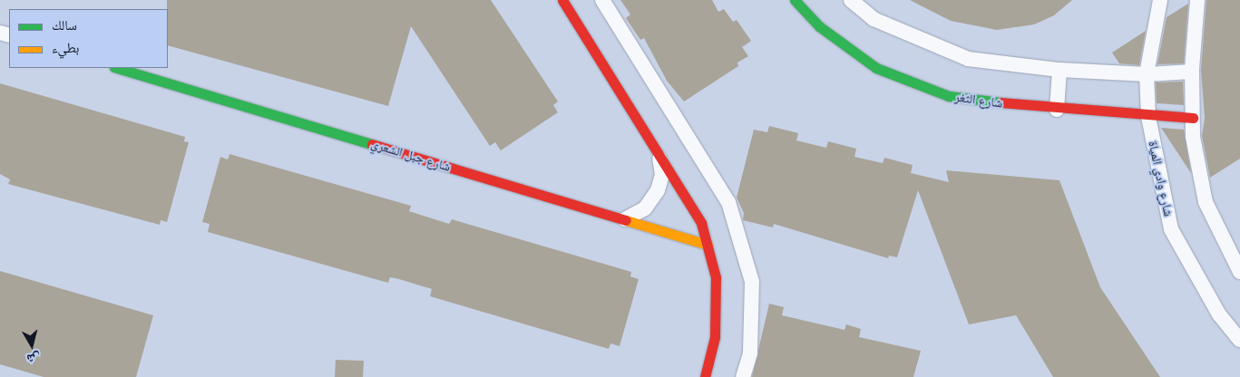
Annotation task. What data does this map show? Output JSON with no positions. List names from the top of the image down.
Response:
{
  "streets": {
    "street": ["شارع الثغر", "شارع جبل الشعري", "شارع وادي المياة"]
  },
  "crossings": [
    ["شارع الثغر", "شارع وادي المياة"]
  ],
  "legend": ["سالك", "بطيء"],
  "north": "bottom"
}
